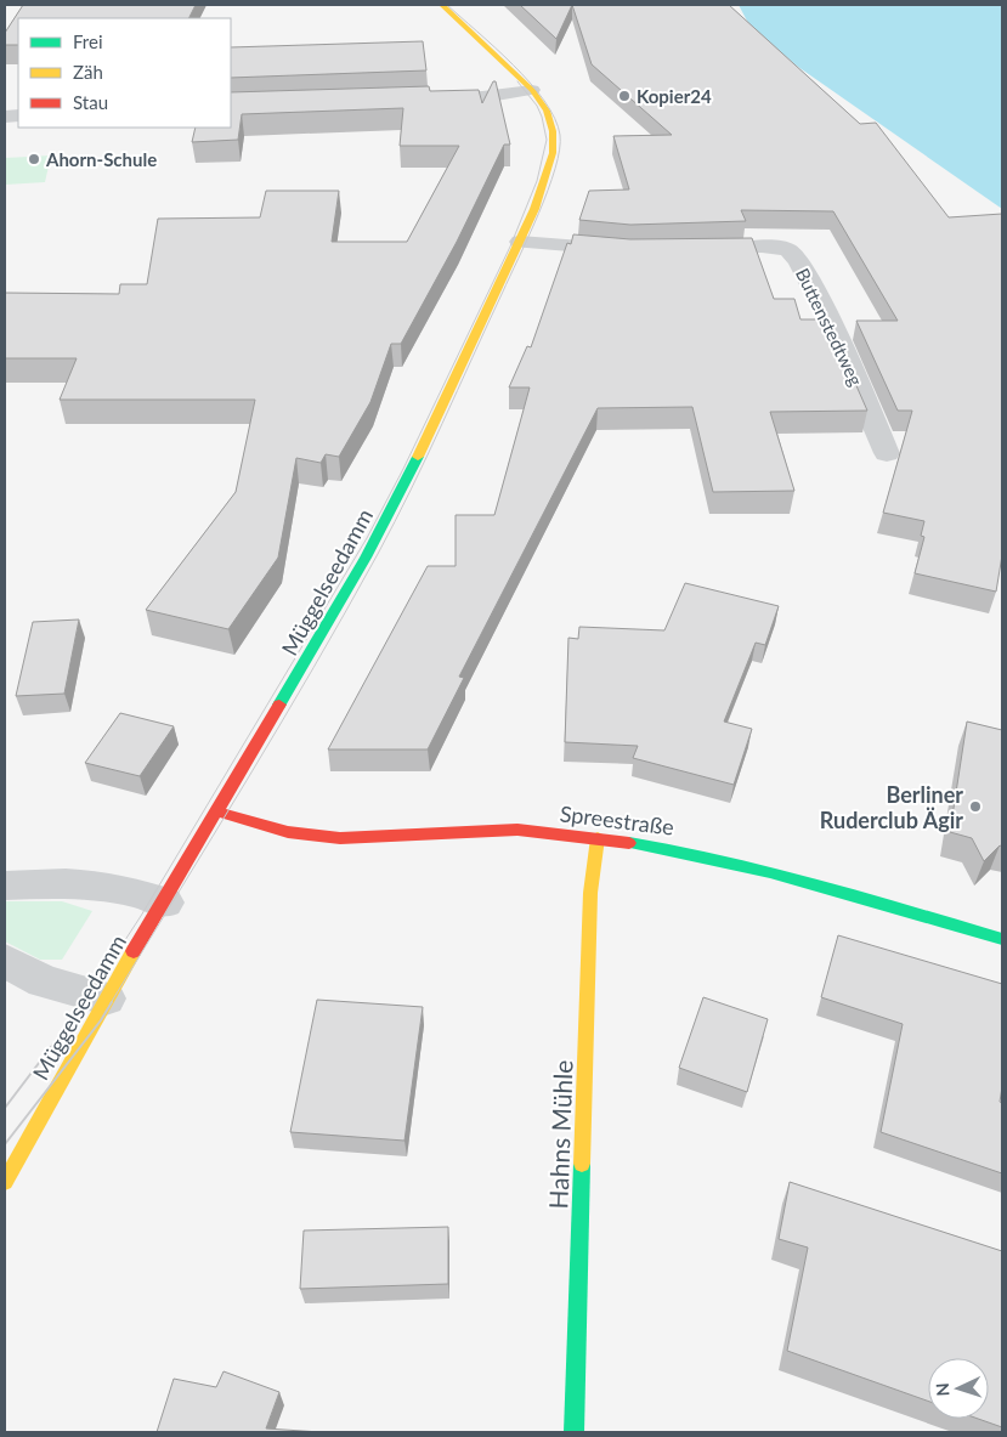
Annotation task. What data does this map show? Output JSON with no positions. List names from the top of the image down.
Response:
{
  "streets": {
    "main road": ["Müggelseedamm", "Spreestraße", "Hahns Mühle"],
    "street": ["Buttenstedtweg"]
  },
  "crossings": [
    ["Müggelseedamm", "Spreestraße"],
    ["Spreestraße", "Hahns Mühle"]
  ],
  "places": ["Kopier24", "Ahorn-Schule", "Berliner Ruderclub Ägir"],
  "legend": ["Frei", "Zäh", "Stau"],
  "north": "left"
}
